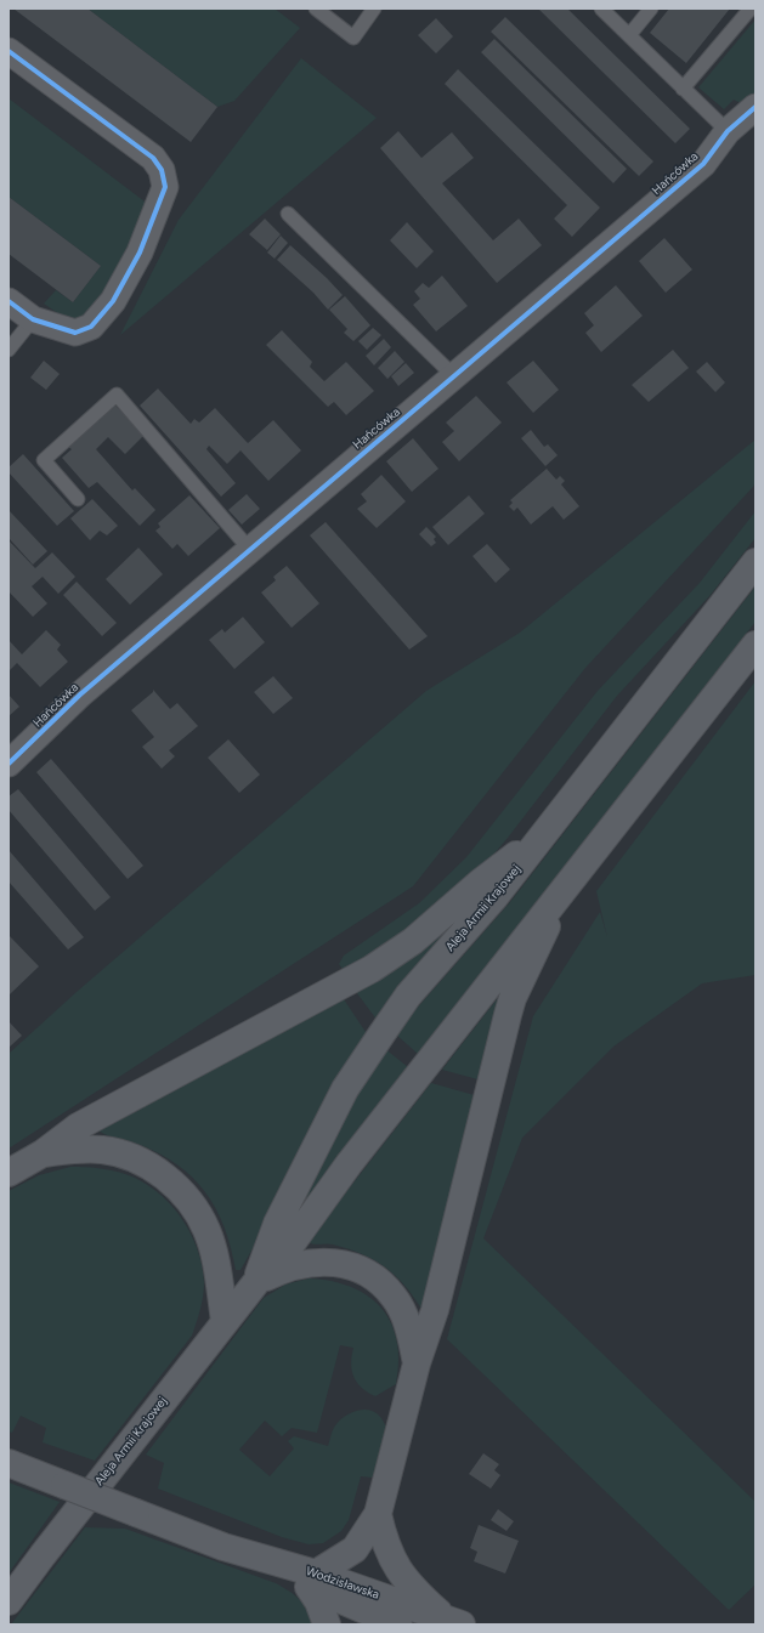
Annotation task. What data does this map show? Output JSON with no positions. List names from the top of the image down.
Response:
{
  "streets": {
    "main road": ["Aleja Armii Krajowej", "Wodzisławska"],
    "street": ["Hańcówka"]
  }
}
